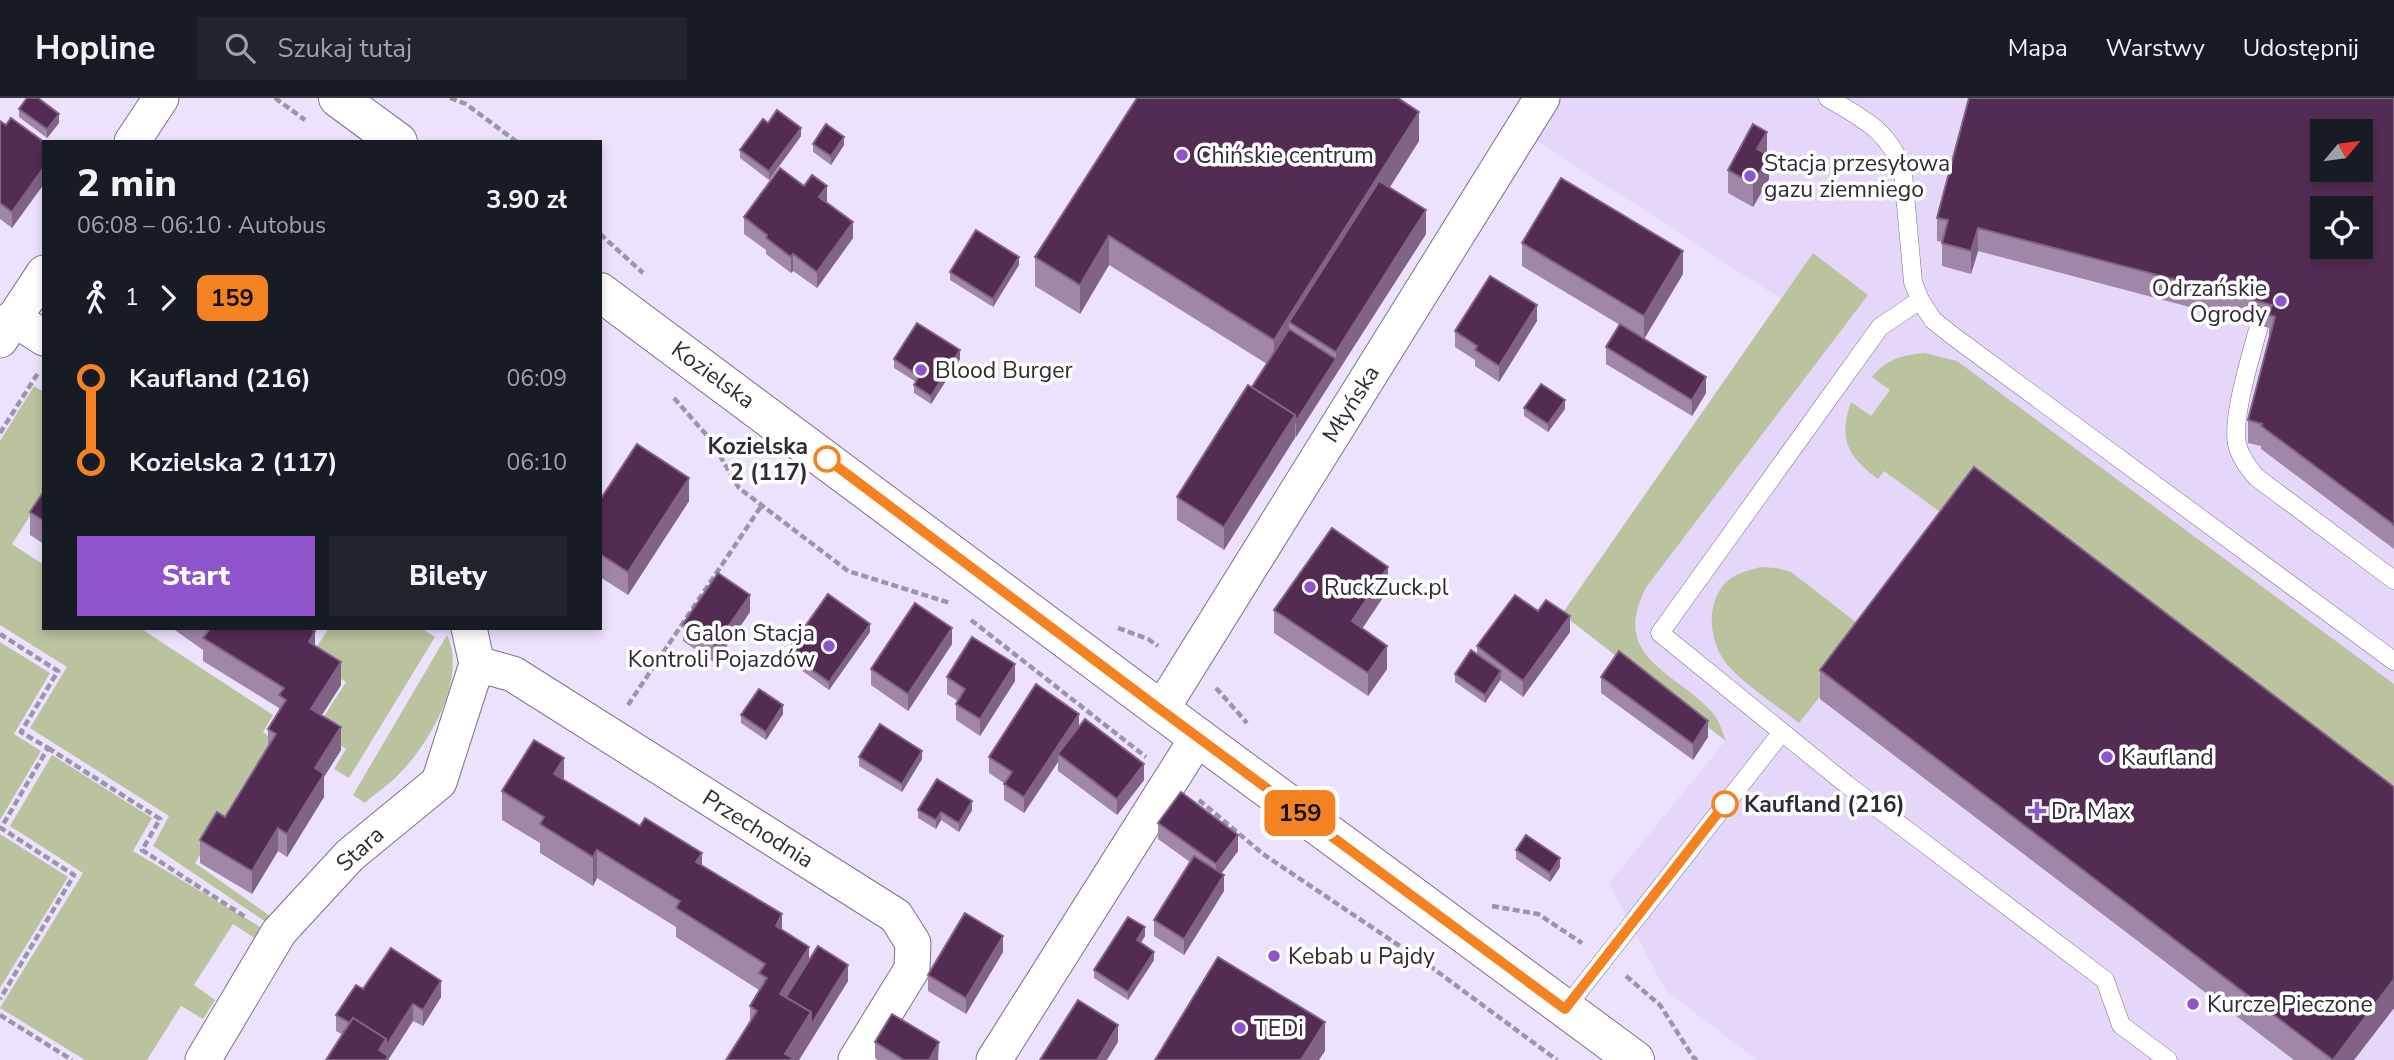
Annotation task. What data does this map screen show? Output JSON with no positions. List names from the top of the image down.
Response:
{
  "streets": {
    "main road": ["Kozielska"],
    "street": ["Młyńska", "Przechodnia", "Stara"]
  },
  "crossings": [
    ["Kozielska", "Młyńska"],
    ["Przechodnia", "Stara"]
  ],
  "places": {
    "other": [
      "Chińskie centrum",
      "Stacja przesyłowa gazu ziemniego",
      "Odrzańskie Ogrody",
      "Blood Burger",
      "Kozielska 2 (117)",
      "RuckZuck.pl",
      "Galon Stacja Kontroli Pojazdów",
      "Kaufland",
      "Kaufland (216)",
      "Kebab u Pajdy",
      "Kurcze Pieczone",
      "TEDi"
    ],
    "health": ["Dr. Max"]
  },
  "lines": ["bus line 159"],
  "north": "top right",
  "page": {
    "header": "Hopline",
    "search": "Szukaj tutaj",
    "nav": ["Mapa", "Warstwy", "Udostępnij"],
    "on_map": "159",
    "heading": ["2 min", "06:08 – 06:10 · Autobus", "3.90 zł"],
    "legs": ["1", "159"],
    "list": [
      {
        "name": "Kaufland (216)",
        "value": "06:09"
      },
      {
        "name": "Kozielska 2 (117)",
        "value": "06:10"
      }
    ],
    "buttons": ["Start", "Bilety"]
  }
}
